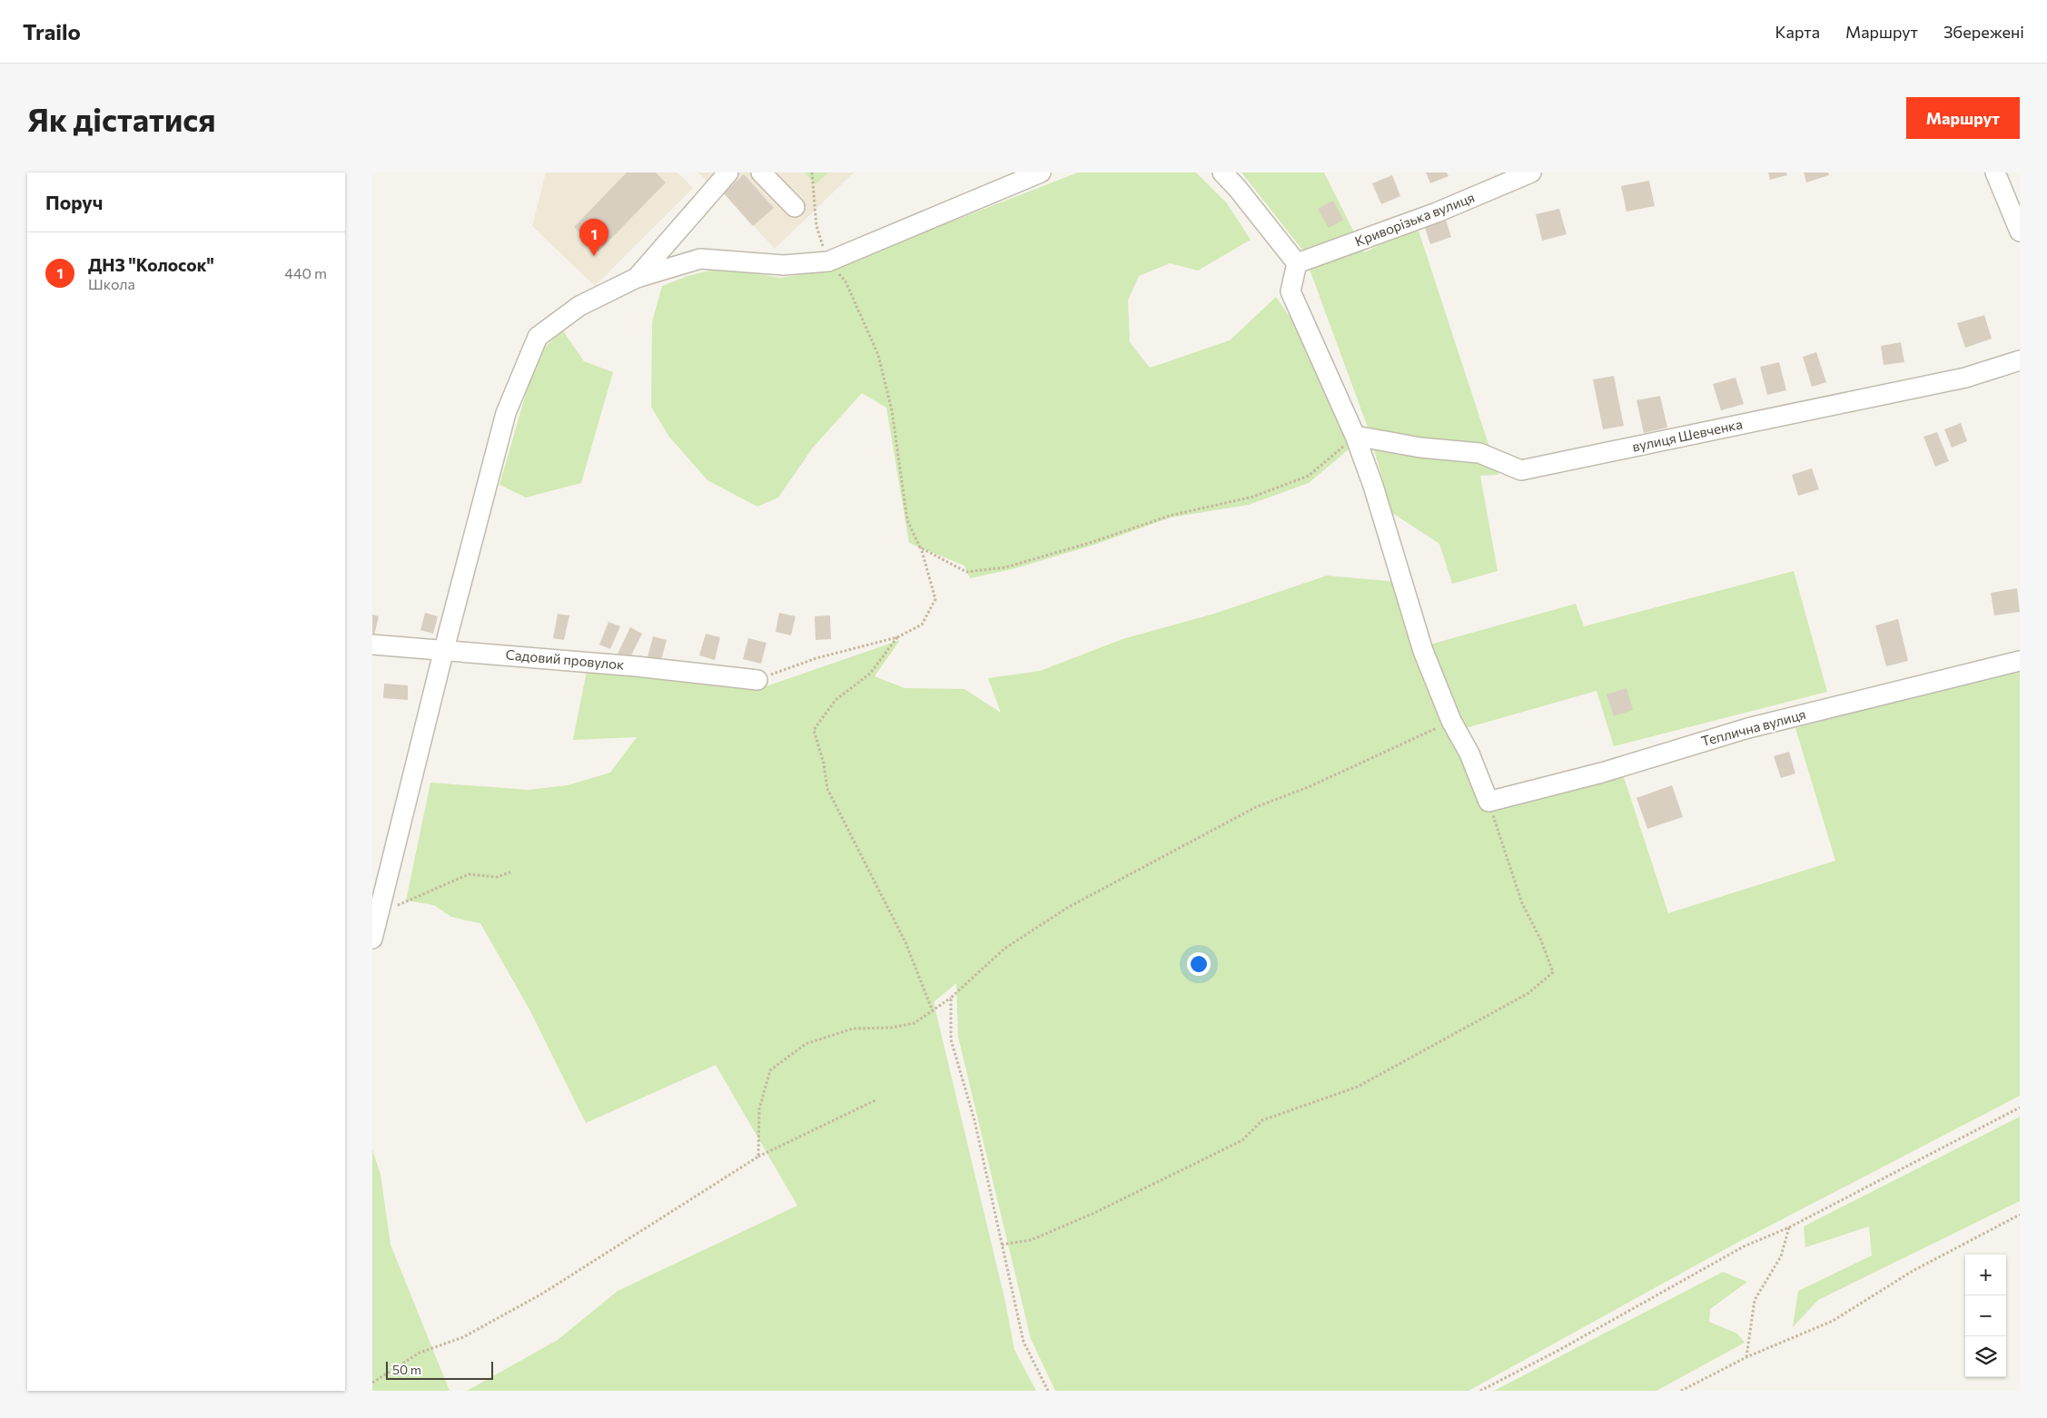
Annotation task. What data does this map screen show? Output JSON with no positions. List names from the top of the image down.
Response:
{
  "streets": {
    "street": [
      "Криворізька вулиця",
      "вулиця Шевченка",
      "Садовий провулок",
      "Теплична вулиця"
    ]
  },
  "scale_bar": "50 m",
  "page": {
    "header": "Trailo",
    "nav": ["Карта", "Маршрут", "Збережені"],
    "buttons": "Маршрут",
    "title": "Як дістатися",
    "heading": "Поруч",
    "pins": "1",
    "list": [
      {
        "mark": "1",
        "name": "ДНЗ \"Колосок\"",
        "note": "Школа",
        "value": "440 m"
      }
    ],
    "map_buttons": ["+", "−"],
    "scale": "50 m"
  }
}
